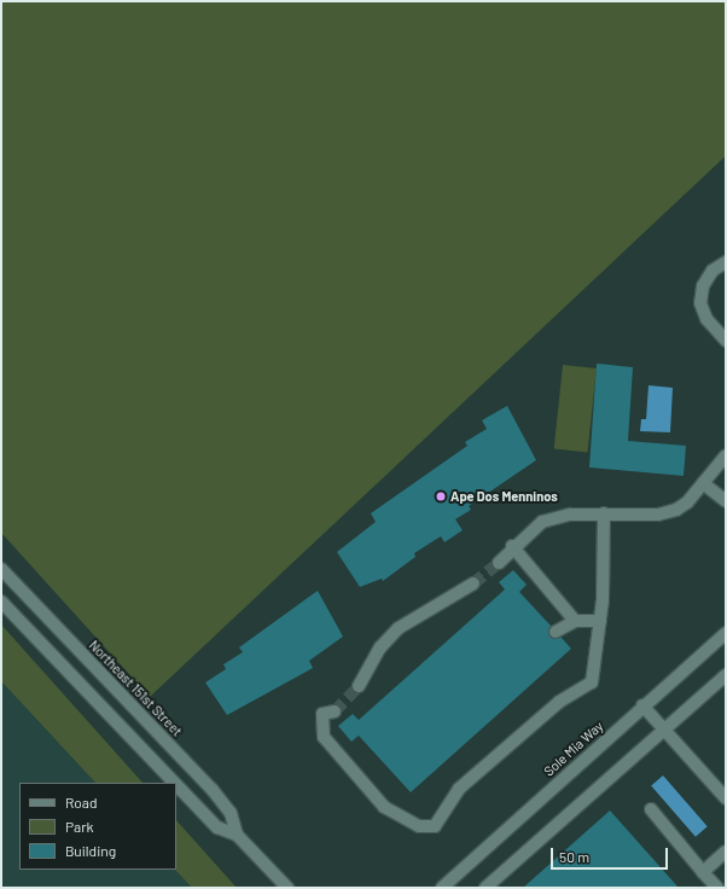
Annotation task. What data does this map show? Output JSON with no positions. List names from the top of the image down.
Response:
{
  "streets": {
    "street": ["Northeast 151st Street", "Sole Mia Way"]
  },
  "places": ["Ape Dos Menninos"],
  "legend": ["Road", "Park", "Building"],
  "scale_bar": "50 m"
}
